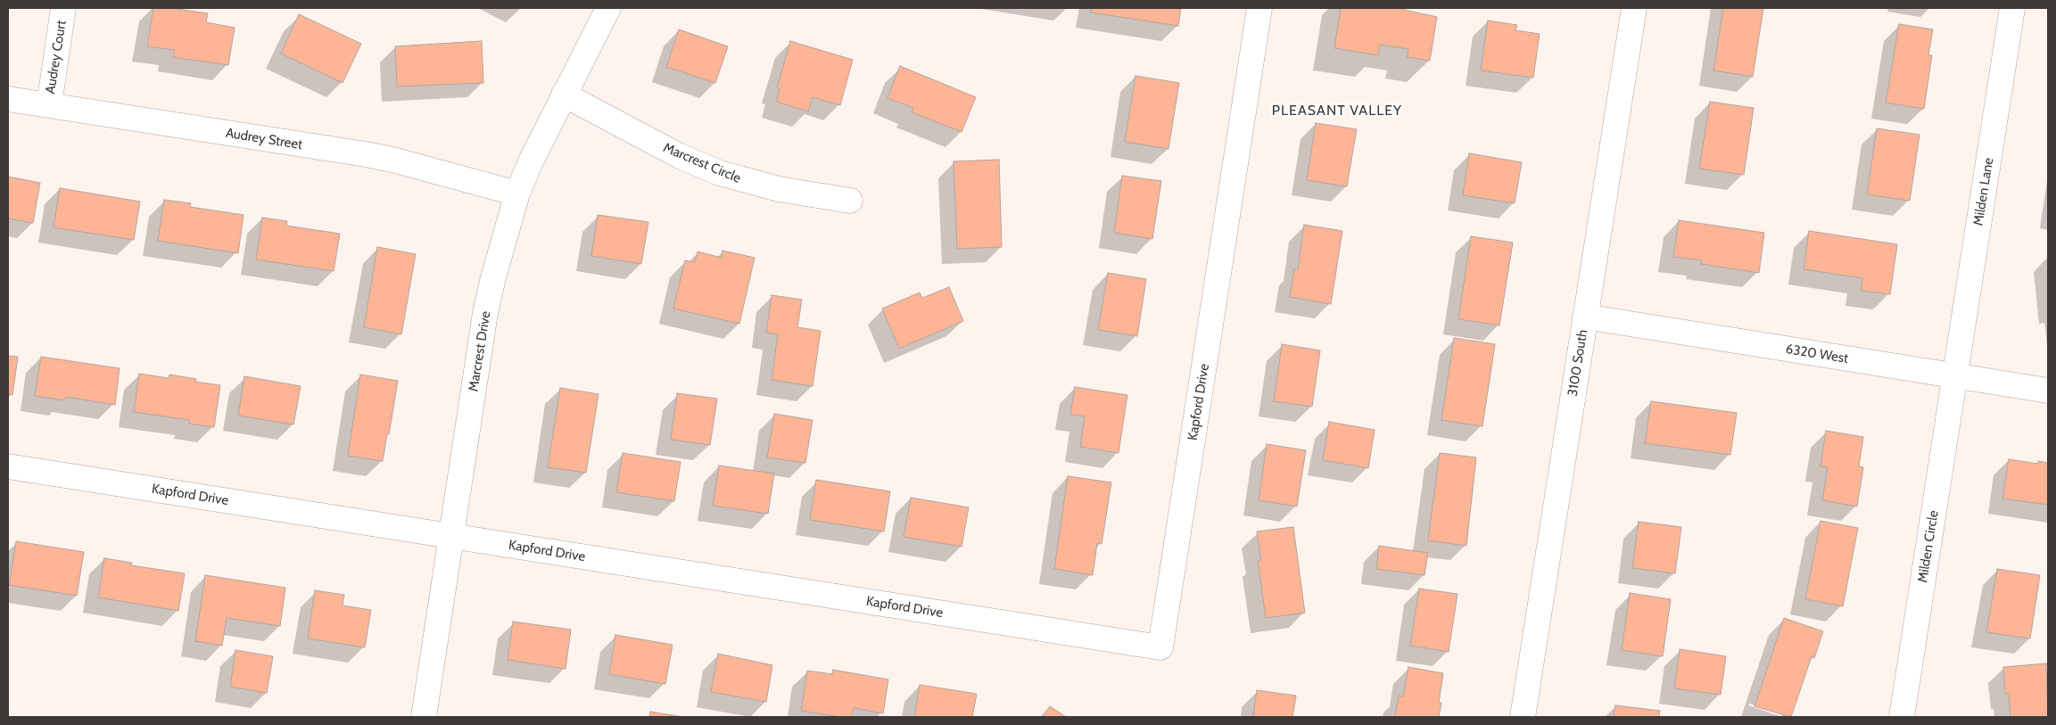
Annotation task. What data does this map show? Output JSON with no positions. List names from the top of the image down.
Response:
{
  "streets": {
    "street": [
      "Audrey Court",
      "Audrey Street",
      "Marcrest Circle",
      "Milden Lane",
      "Marcrest Drive",
      "6320 West",
      "3100 South",
      "Kapford Drive",
      "Milden Circle"
    ]
  },
  "crossings": [
    ["Audrey Court", "Audrey Street"],
    ["Audrey Street", "Marcrest Drive"],
    ["Marcrest Circle", "Marcrest Drive"],
    ["Milden Lane", "6320 West"],
    ["Milden Lane", "Milden Circle"],
    ["Marcrest Drive", "Kapford Drive"],
    ["6320 West", "3100 South"],
    ["6320 West", "Milden Circle"]
  ],
  "districts": ["PLEASANT VALLEY"]
}
